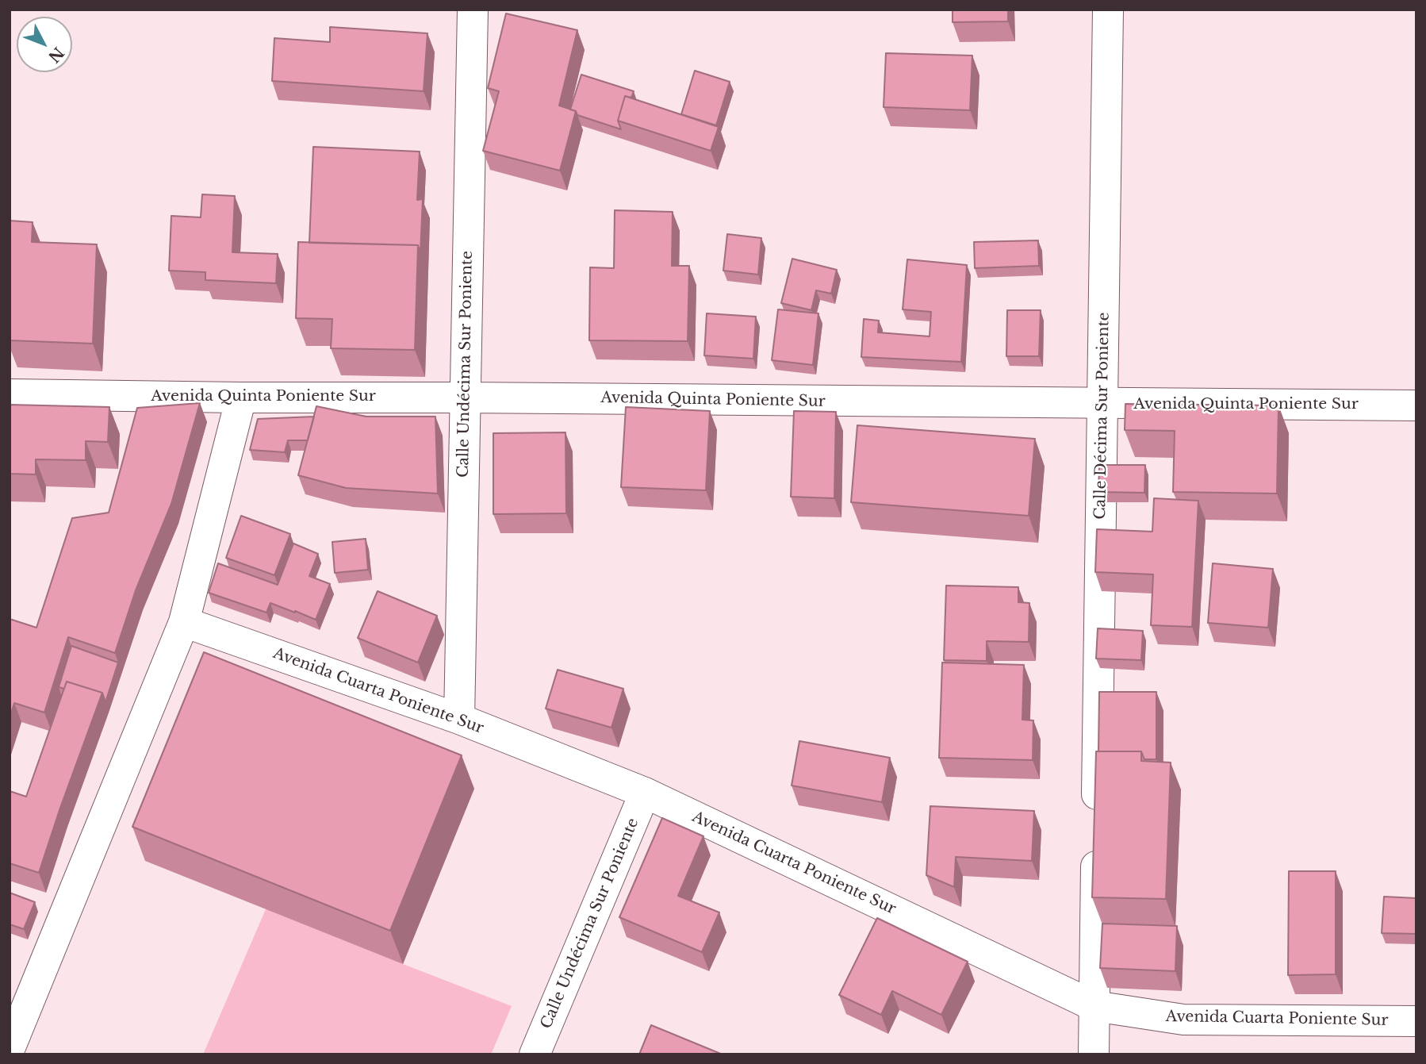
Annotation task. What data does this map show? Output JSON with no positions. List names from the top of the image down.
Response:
{
  "streets": {
    "street": [
      "Calle Undécima Sur Poniente",
      "Avenida Quinta Poniente Sur",
      "Calle Décima Sur Poniente",
      "Avenida Cuarta Poniente Sur"
    ]
  },
  "crossings": [
    ["Calle Undécima Sur Poniente", "Avenida Quinta Poniente Sur"],
    ["Calle Undécima Sur Poniente", "Avenida Cuarta Poniente Sur"],
    ["Avenida Quinta Poniente Sur", "Calle Décima Sur Poniente"],
    ["Calle Décima Sur Poniente", "Avenida Cuarta Poniente Sur"]
  ],
  "north": "bottom right"
}
